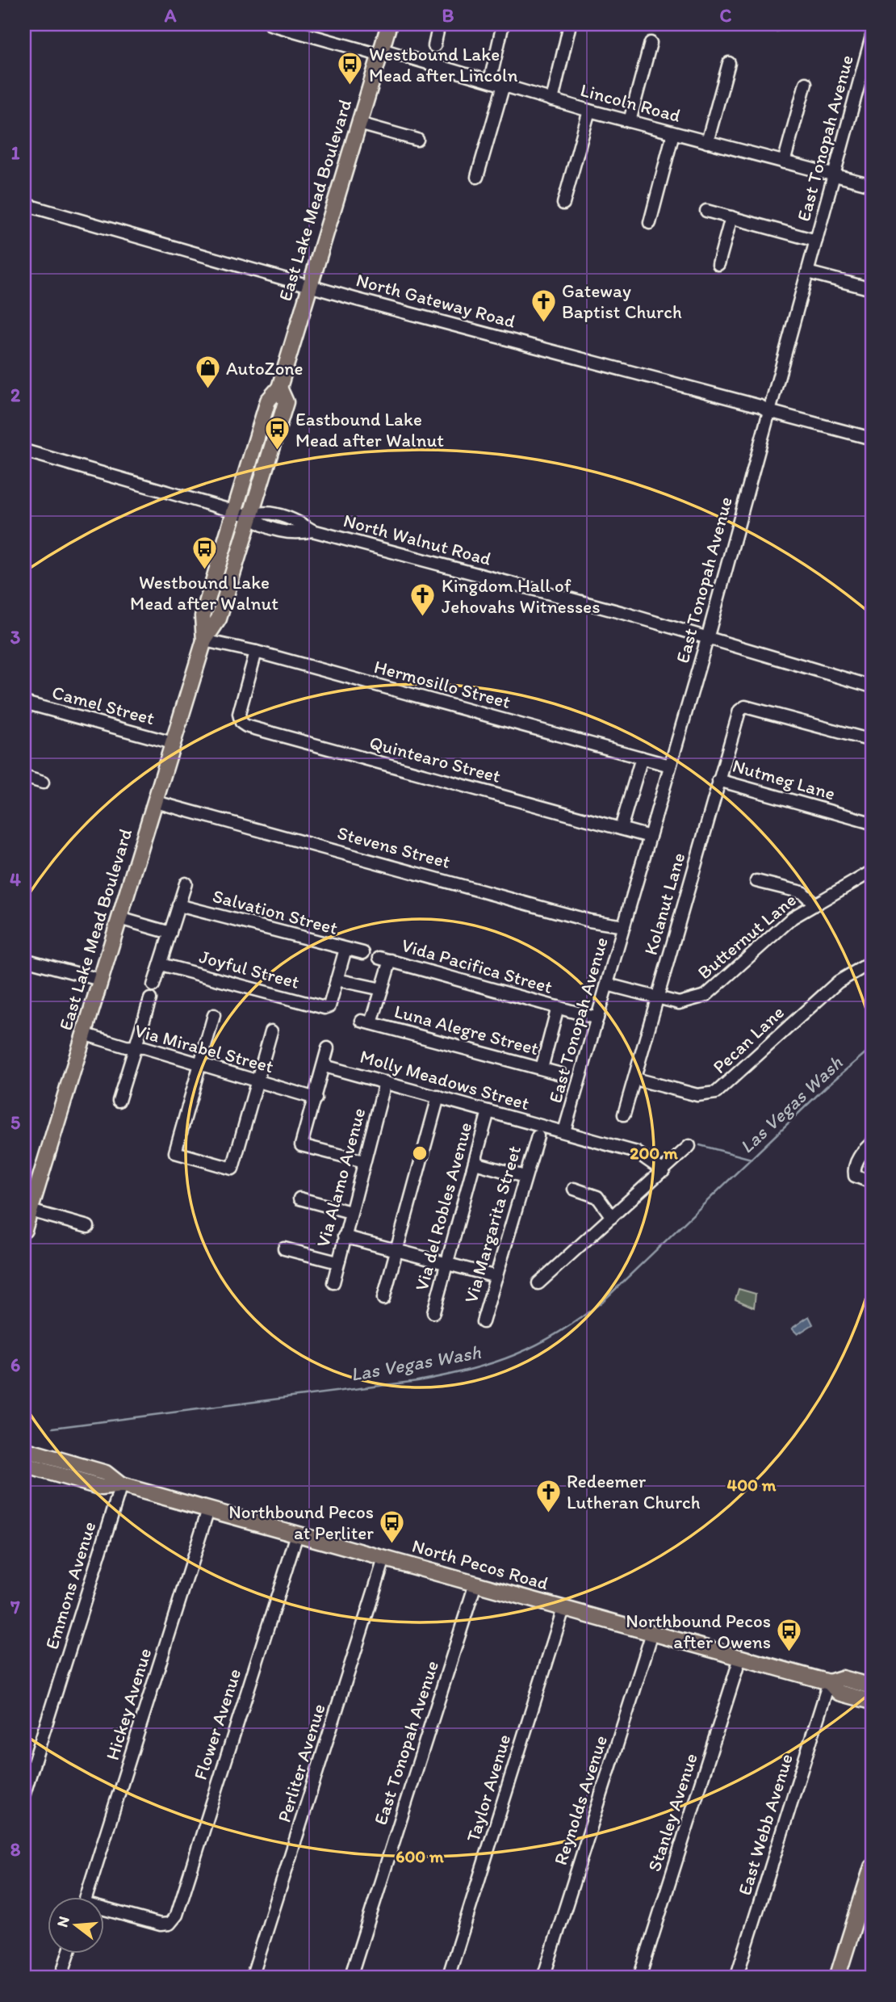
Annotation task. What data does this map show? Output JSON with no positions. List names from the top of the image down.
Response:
{
  "streets": {
    "main road": ["East Lake Mead Boulevard", "North Pecos Road"],
    "street": [
      "Lincoln Road",
      "East Tonopah Avenue",
      "North Gateway Road",
      "North Walnut Road",
      "Hermosillo Street",
      "Camel Street",
      "Quintearo Street",
      "Nutmeg Lane",
      "Stevens Street",
      "Kolanut Lane",
      "Salvation Street",
      "Butternut Lane",
      "Vida Pacifica Street",
      "Joyful Street",
      "Luna Alegre Street",
      "Pecan Lane",
      "Via Mirabel Street",
      "Molly Meadows Street",
      "Via Alamo Avenue",
      "Via del Robles Avenue",
      "Via Margarita Street",
      "Emmons Avenue",
      "Hickey Avenue",
      "Flower Avenue",
      "Perliter Avenue",
      "Taylor Avenue",
      "Reynolds Avenue",
      "Stanley Avenue",
      "East Webb Avenue"
    ]
  },
  "crossings": [
    ["Lincoln Road", "East Tonopah Avenue"],
    ["Lincoln Road", "East Lake Mead Boulevard"],
    ["East Tonopah Avenue", "North Gateway Road"],
    ["East Tonopah Avenue", "North Walnut Road"],
    ["East Tonopah Avenue", "Hermosillo Street"],
    ["East Tonopah Avenue", "Quintearo Street"],
    ["East Tonopah Avenue", "Stevens Street"],
    ["East Tonopah Avenue", "Butternut Lane"],
    ["East Tonopah Avenue", "Vida Pacifica Street"],
    ["East Tonopah Avenue", "Molly Meadows Street"],
    ["East Tonopah Avenue", "North Pecos Road"],
    ["East Lake Mead Boulevard", "North Gateway Road"],
    ["East Lake Mead Boulevard", "North Walnut Road"],
    ["East Lake Mead Boulevard", "Hermosillo Street"],
    ["East Lake Mead Boulevard", "Camel Street"],
    ["East Lake Mead Boulevard", "Stevens Street"],
    ["East Lake Mead Boulevard", "Via Mirabel Street"],
    ["Hermosillo Street", "Quintearo Street"],
    ["Nutmeg Lane", "Kolanut Lane"],
    ["Kolanut Lane", "Butternut Lane"],
    ["Kolanut Lane", "Pecan Lane"],
    ["Vida Pacifica Street", "Luna Alegre Street"],
    ["Molly Meadows Street", "Via Alamo Avenue"],
    ["Molly Meadows Street", "Via del Robles Avenue"],
    ["North Pecos Road", "Emmons Avenue"],
    ["North Pecos Road", "Hickey Avenue"],
    ["North Pecos Road", "Flower Avenue"],
    ["North Pecos Road", "Perliter Avenue"],
    ["North Pecos Road", "Taylor Avenue"],
    ["North Pecos Road", "Reynolds Avenue"],
    ["North Pecos Road", "Stanley Avenue"],
    ["North Pecos Road", "East Webb Avenue"]
  ],
  "water": ["Las Vegas Wash"],
  "places": {
    "bus stop": [
      "Westbound Lake Mead after Lincoln",
      "Eastbound Lake Mead after Walnut",
      "Westbound Lake Mead after Walnut",
      "Northbound Pecos at Perliter",
      "Northbound Pecos after Owens"
    ],
    "church": ["Gateway Baptist Church", "Kingdom Hall of Jehovahs Witnesses", "Redeemer Lutheran Church"],
    "shop": ["AutoZone"]
  },
  "north": "left",
  "grid": {
    "columns": ["A", "B", "C"],
    "rows": [
      "1",
      "2",
      "3",
      "4",
      "5",
      "6",
      "7",
      "8"
    ]
  },
  "rings": ["200 m", "400 m", "600 m"]
}
